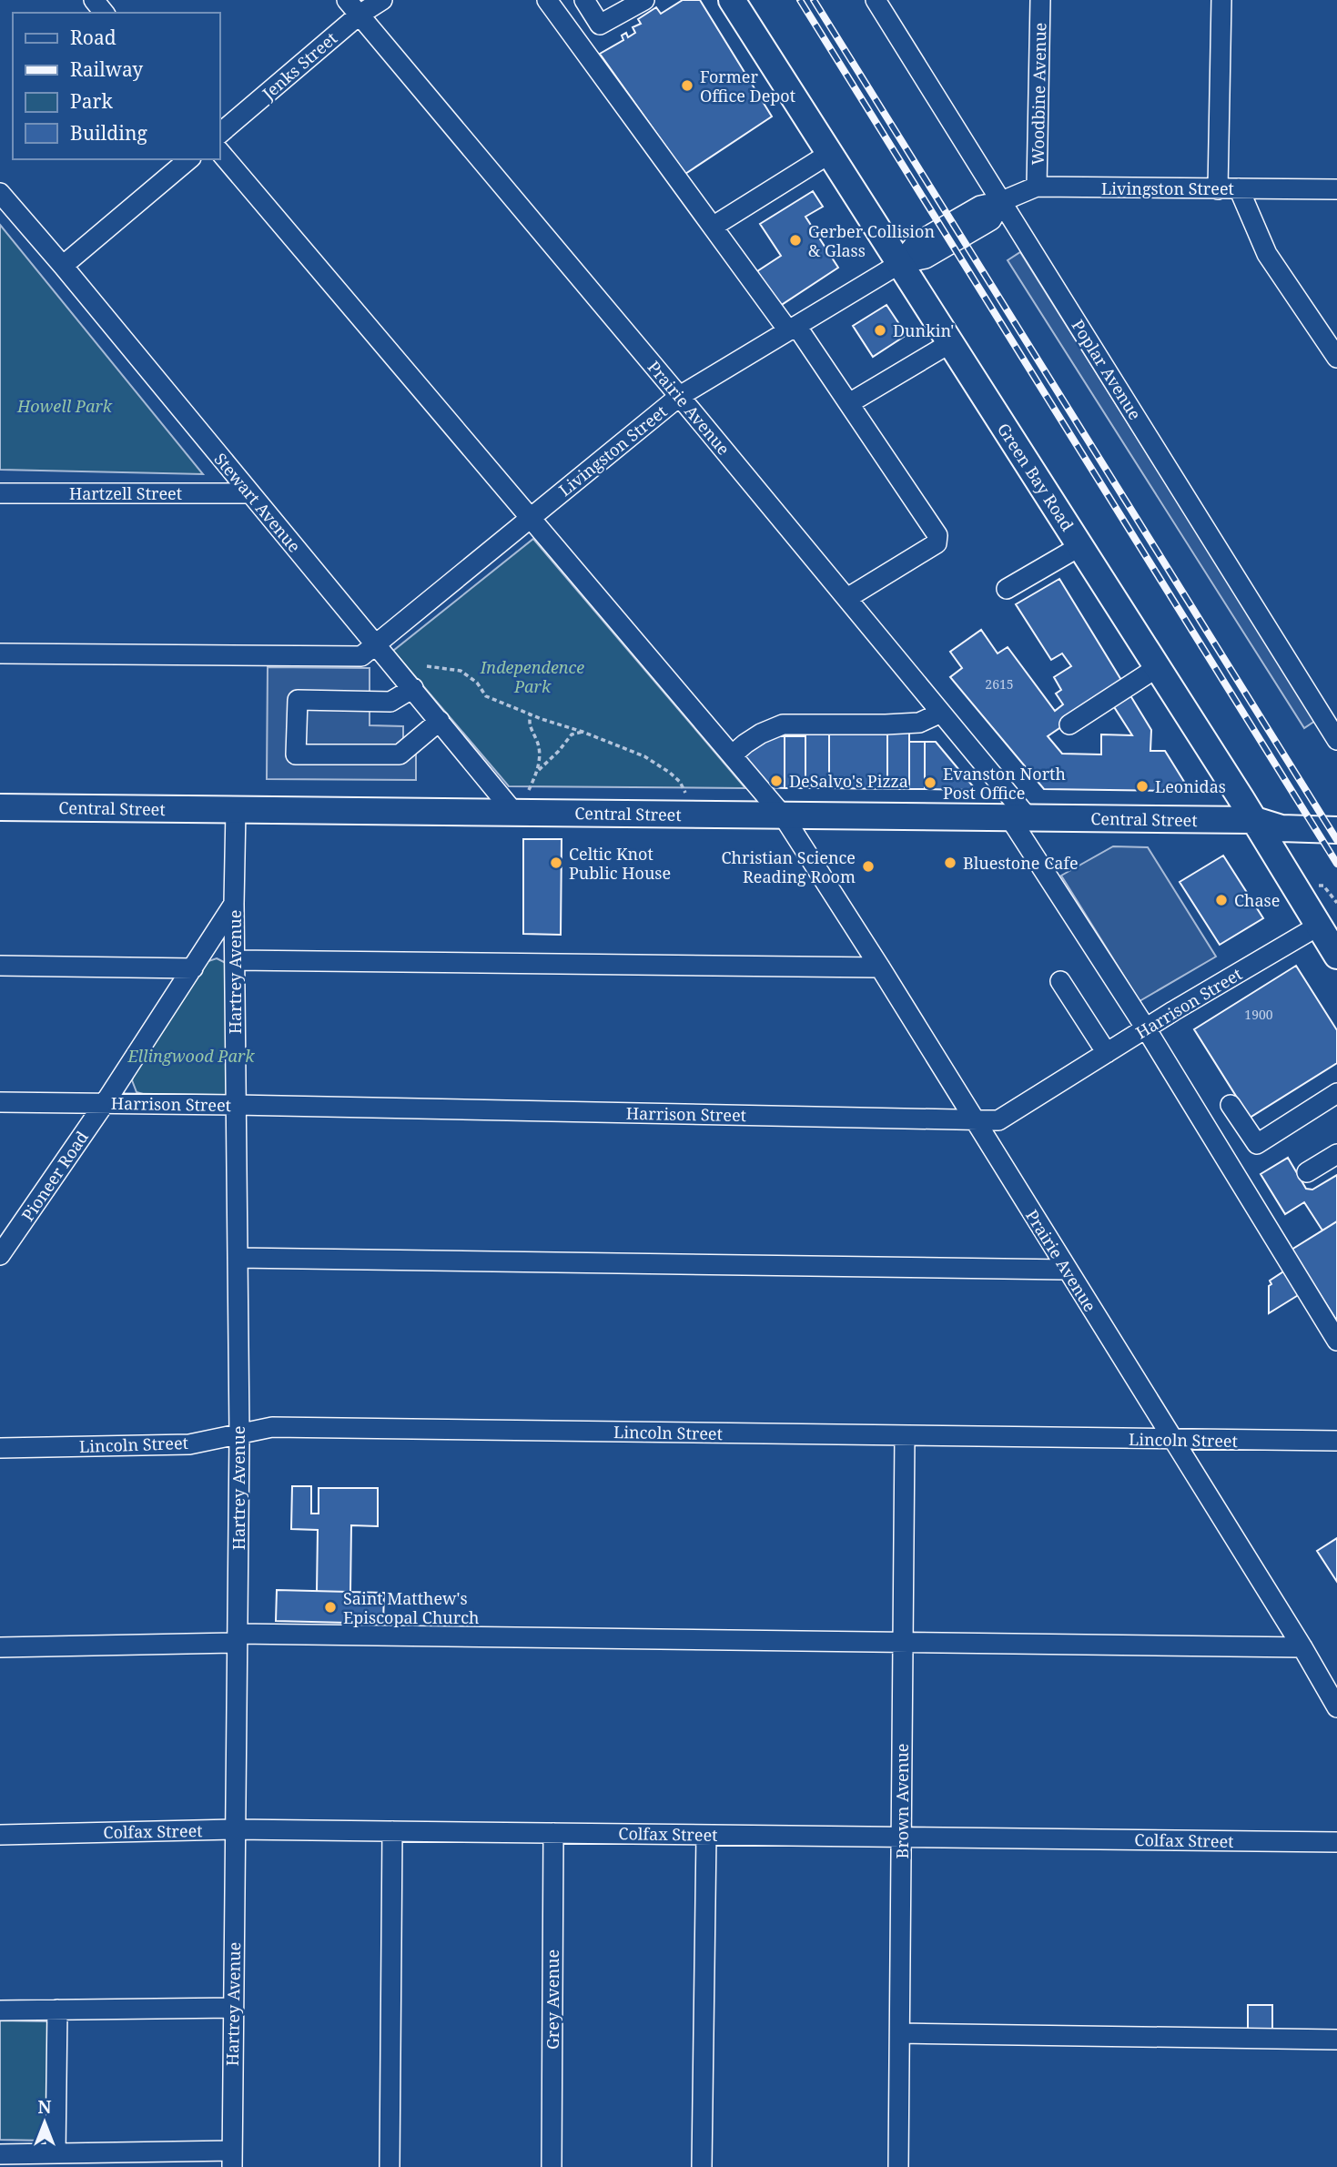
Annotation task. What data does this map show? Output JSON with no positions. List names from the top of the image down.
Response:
{
  "streets": {
    "main road": ["Green Bay Road", "Central Street"],
    "street": [
      "Jenks Street",
      "Woodbine Avenue",
      "Livingston Street",
      "Poplar Avenue",
      "Prairie Avenue",
      "Hartzell Street",
      "Stewart Avenue",
      "Hartrey Avenue",
      "Harrison Street",
      "Pioneer Road",
      "Lincoln Street",
      "Brown Avenue",
      "Colfax Street",
      "Grey Avenue"
    ]
  },
  "crossings": [
    ["Jenks Street", "Prairie Avenue"],
    ["Woodbine Avenue", "Livingston Street"],
    ["Livingston Street", "Poplar Avenue"],
    ["Livingston Street", "Prairie Avenue"],
    ["Livingston Street", "Green Bay Road"],
    ["Livingston Street", "Stewart Avenue"],
    ["Prairie Avenue", "Central Street"],
    ["Prairie Avenue", "Harrison Street"],
    ["Prairie Avenue", "Lincoln Street"],
    ["Green Bay Road", "Central Street"],
    ["Green Bay Road", "Harrison Street"],
    ["Hartzell Street", "Stewart Avenue"],
    ["Stewart Avenue", "Central Street"],
    ["Central Street", "Hartrey Avenue"],
    ["Hartrey Avenue", "Harrison Street"],
    ["Hartrey Avenue", "Pioneer Road"],
    ["Hartrey Avenue", "Lincoln Street"],
    ["Hartrey Avenue", "Colfax Street"],
    ["Harrison Street", "Pioneer Road"],
    ["Lincoln Street", "Brown Avenue"],
    ["Brown Avenue", "Colfax Street"],
    ["Colfax Street", "Grey Avenue"]
  ],
  "parks": ["Howell Park", "Independence Park", "Ellingwood Park"],
  "places": [
    "Former Office Depot",
    "Gerber Collision & Glass",
    "Dunkin'",
    "DeSalvo's Pizza",
    "Evanston North Post Office",
    "Leonidas",
    "Celtic Knot Public House",
    "Bluestone Cafe",
    "Christian Science Reading Room",
    "Chase",
    "Saint Matthew's Episcopal Church"
  ],
  "house_numbers": ["2615", "1900"],
  "legend": [
    "Road",
    "Railway",
    "Park",
    "Building"
  ],
  "north": "top"
}
